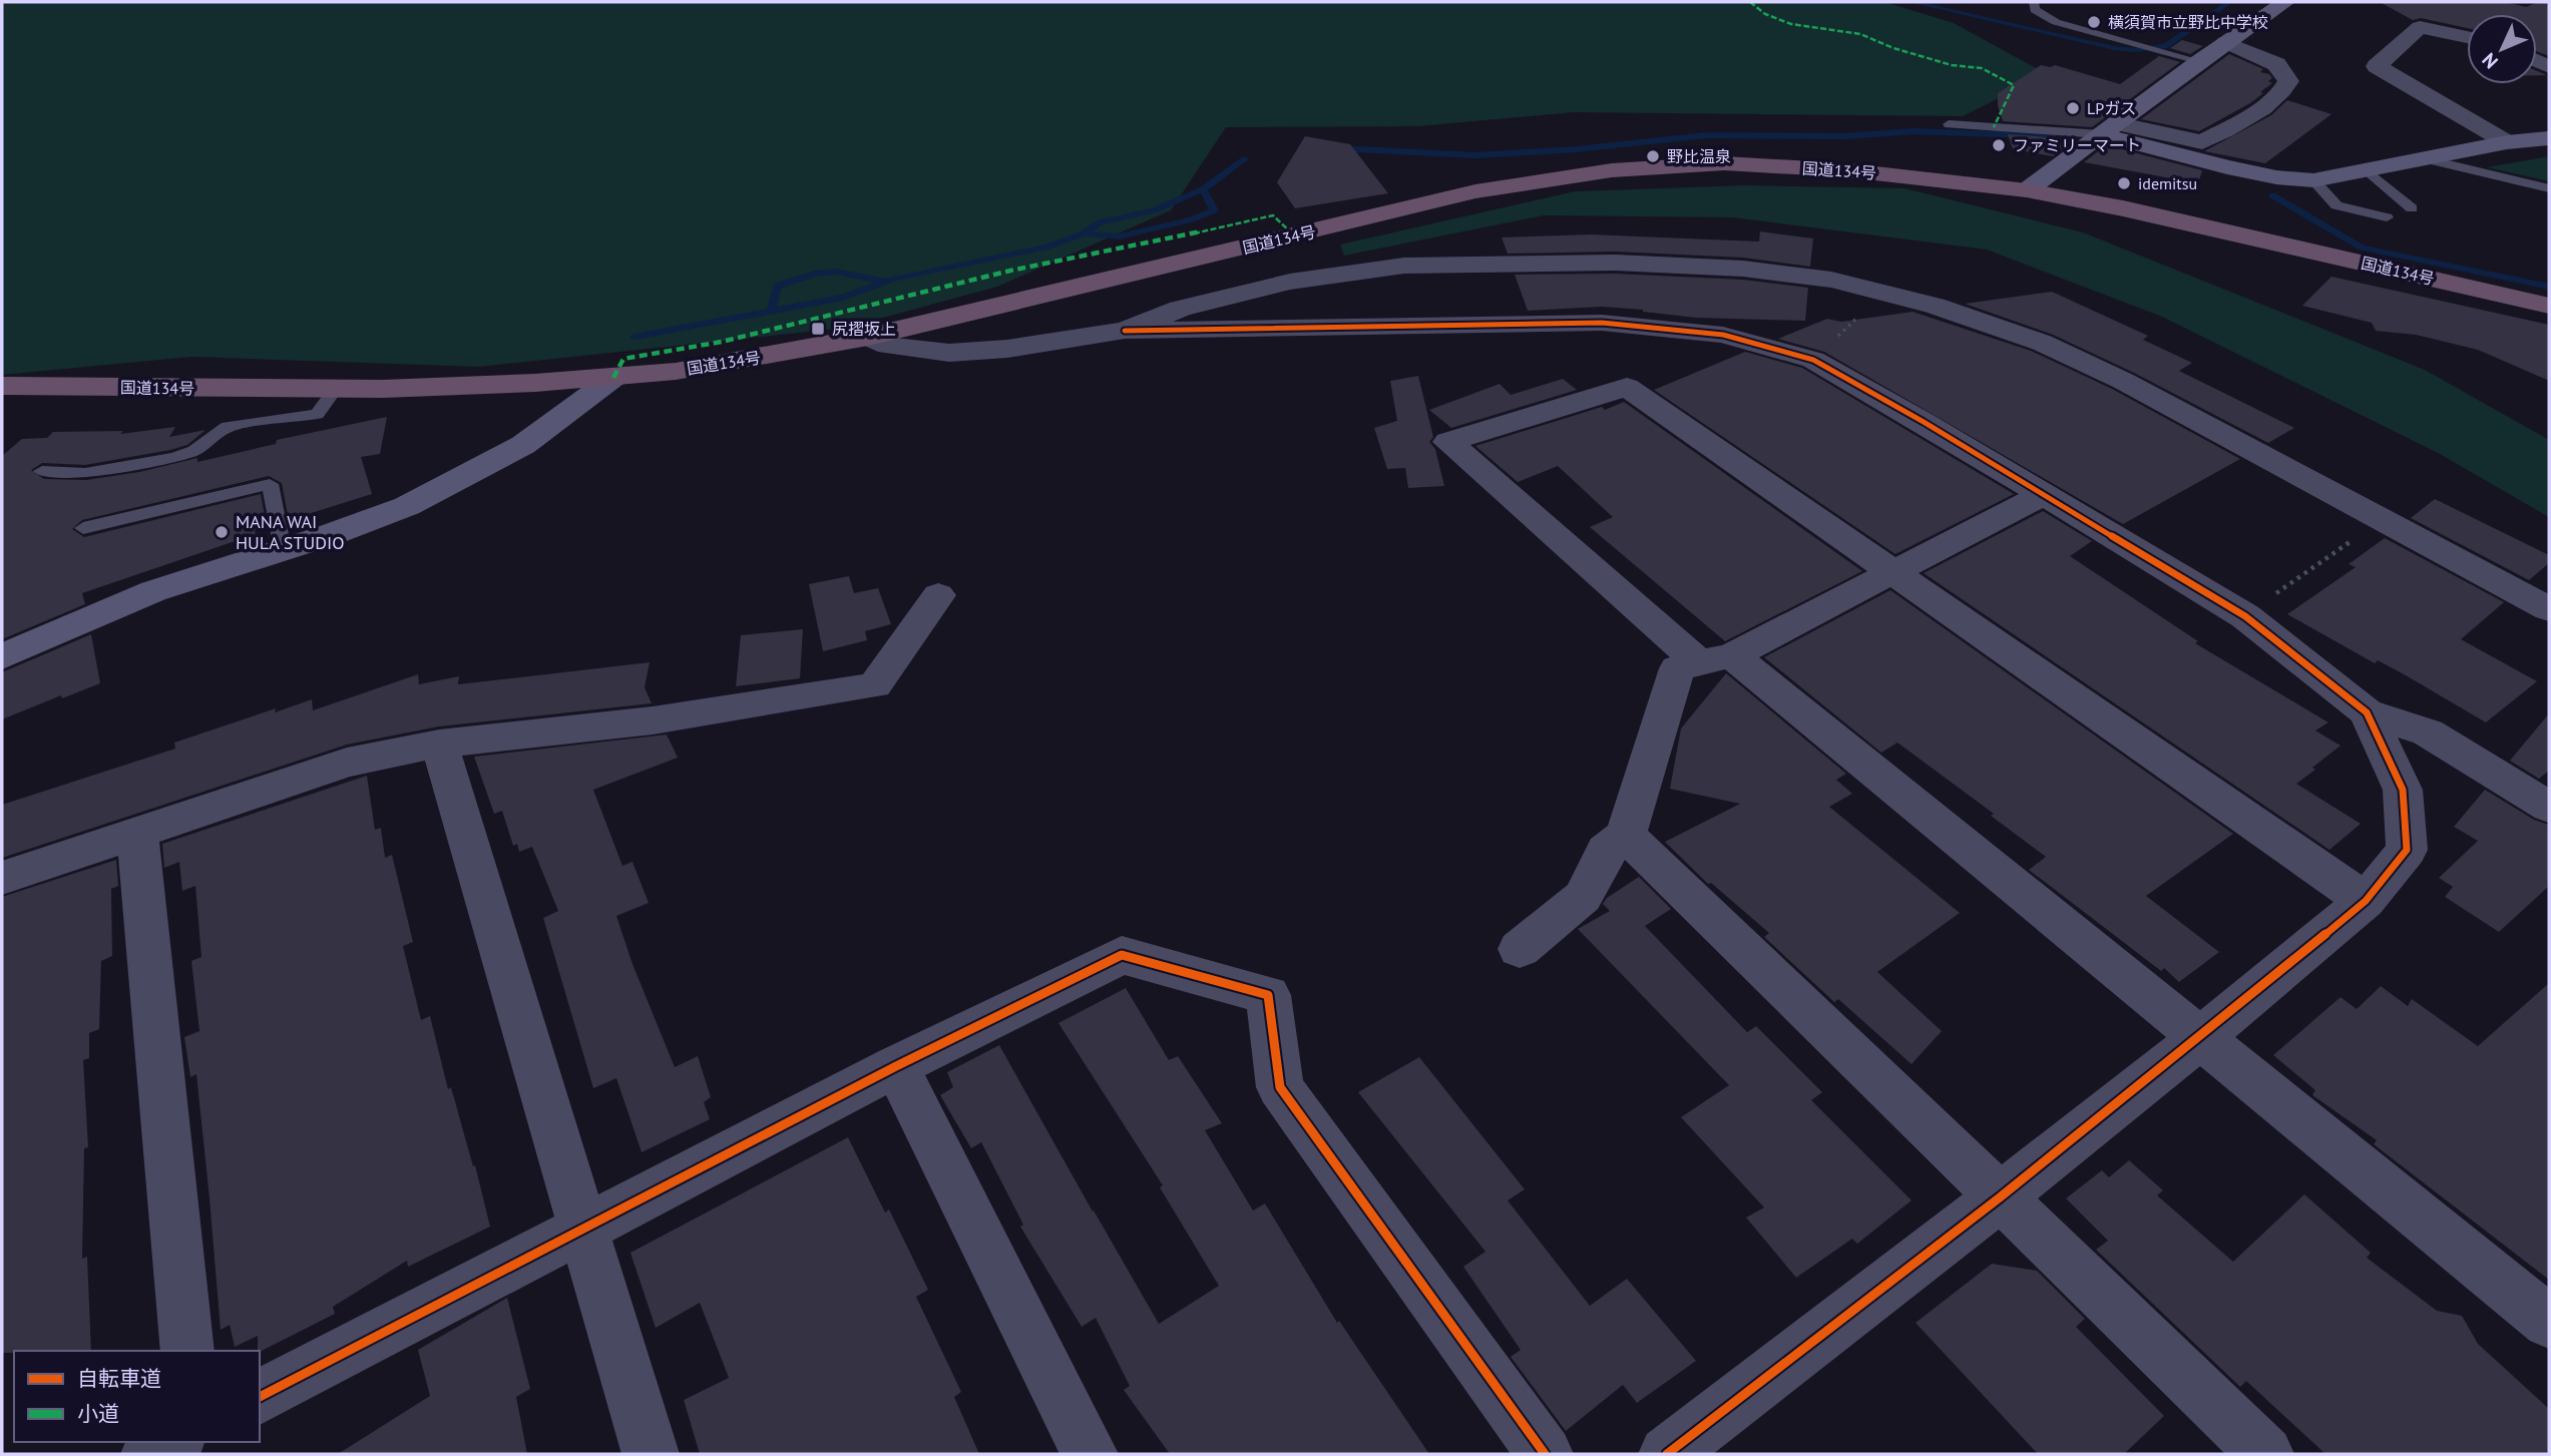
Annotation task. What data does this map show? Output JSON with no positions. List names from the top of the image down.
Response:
{
  "streets": {
    "highway": ["国道134号"]
  },
  "places": {
    "other": [
      "横須賀市立野比中学校",
      "LPガス",
      "ファミリーマート",
      "野比温泉",
      "idemitsu",
      "MANA WAI HULA STUDIO"
    ],
    "transit": ["尻摺坂上"]
  },
  "legend": ["自転車道", "小道"],
  "north": "bottom left"
}
